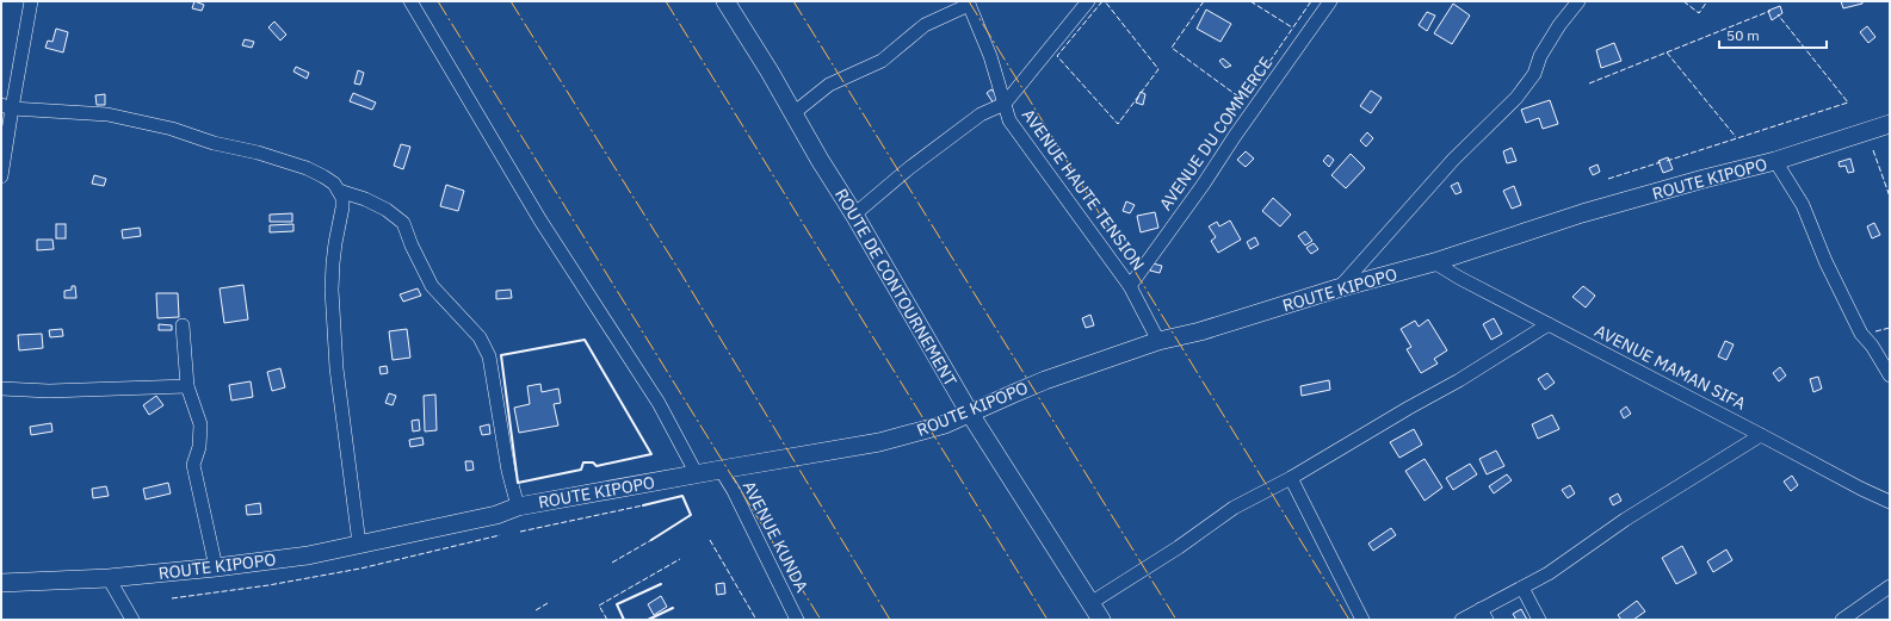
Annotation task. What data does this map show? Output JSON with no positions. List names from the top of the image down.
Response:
{
  "streets": {
    "main road": ["ROUTE KIPOPO", "ROUTE DE CONTOURNEMENT"],
    "street": [
      "AVENUE DU COMMERCE",
      "AVENUE HAUTE TENSION",
      "AVENUE MAMAN SIFA",
      "AVENUE KUNDA"
    ]
  },
  "crossings": [
    ["AVENUE DU COMMERCE", "AVENUE HAUTE TENSION"],
    ["ROUTE KIPOPO", "AVENUE HAUTE TENSION"],
    ["ROUTE KIPOPO", "ROUTE DE CONTOURNEMENT"],
    ["ROUTE KIPOPO", "AVENUE MAMAN SIFA"],
    ["ROUTE KIPOPO", "AVENUE KUNDA"]
  ],
  "scale_bar": "50 m"
}
